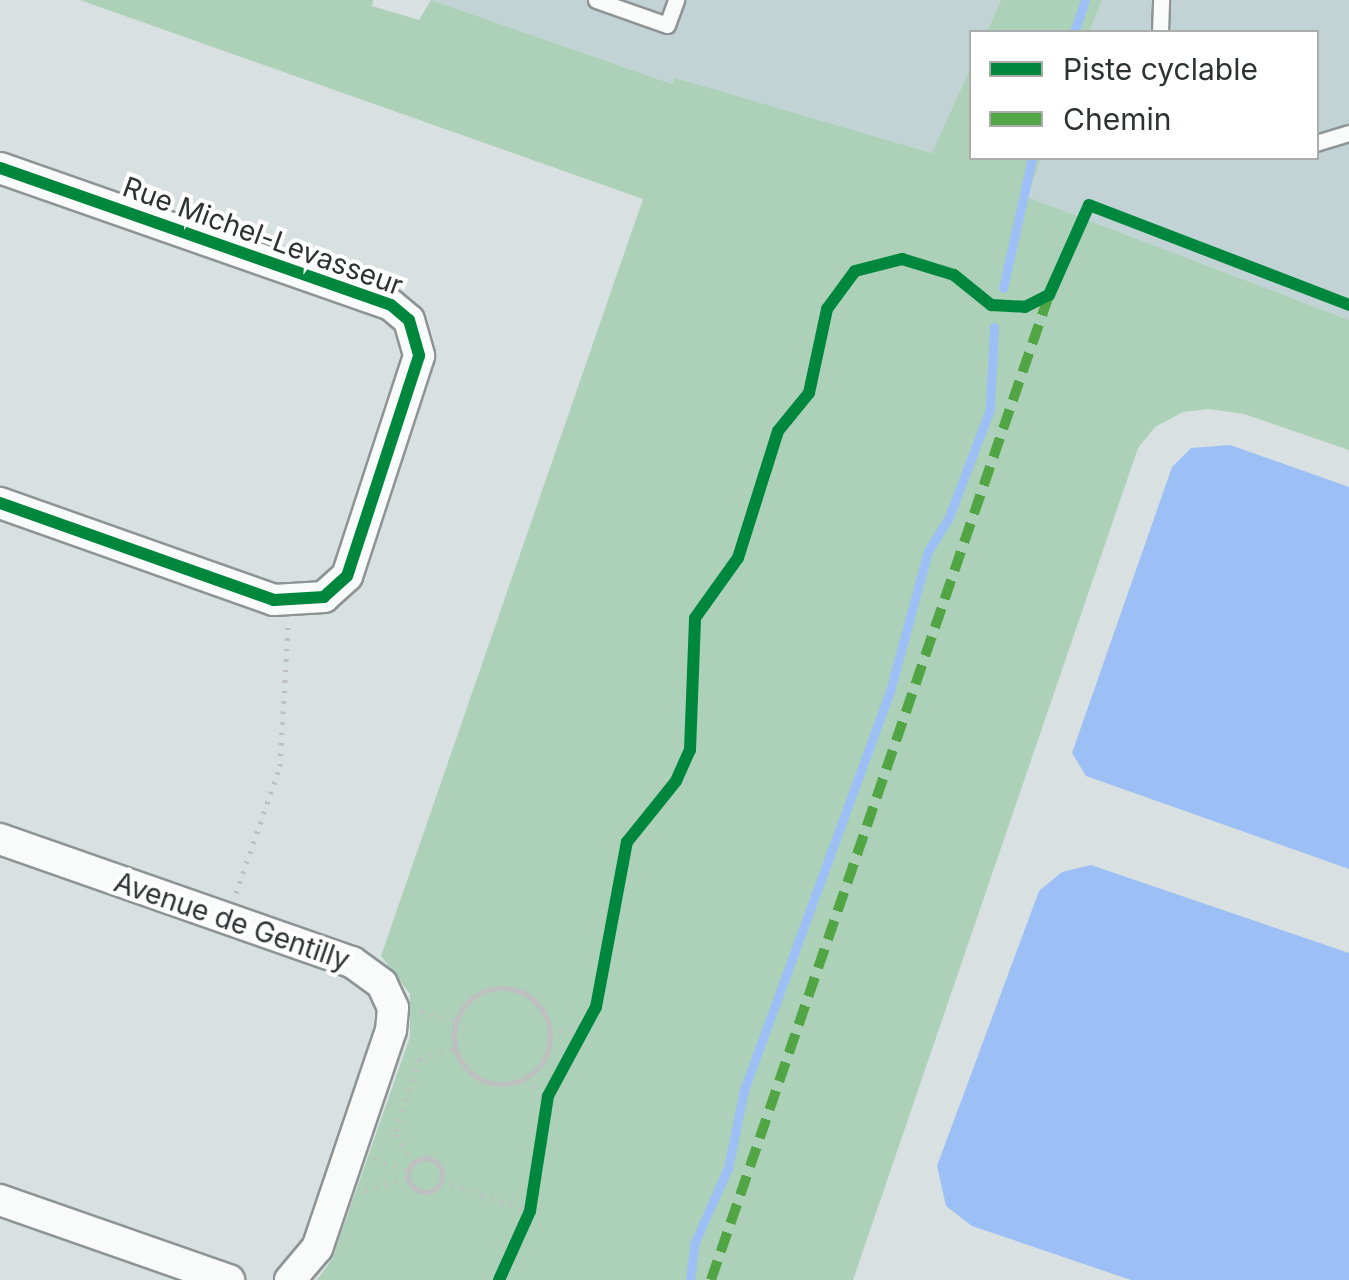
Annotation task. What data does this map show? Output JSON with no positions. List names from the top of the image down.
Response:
{
  "streets": {
    "street": ["Rue Michel-Levasseur", "Avenue de Gentilly"]
  },
  "legend": ["Piste cyclable", "Chemin"]
}
